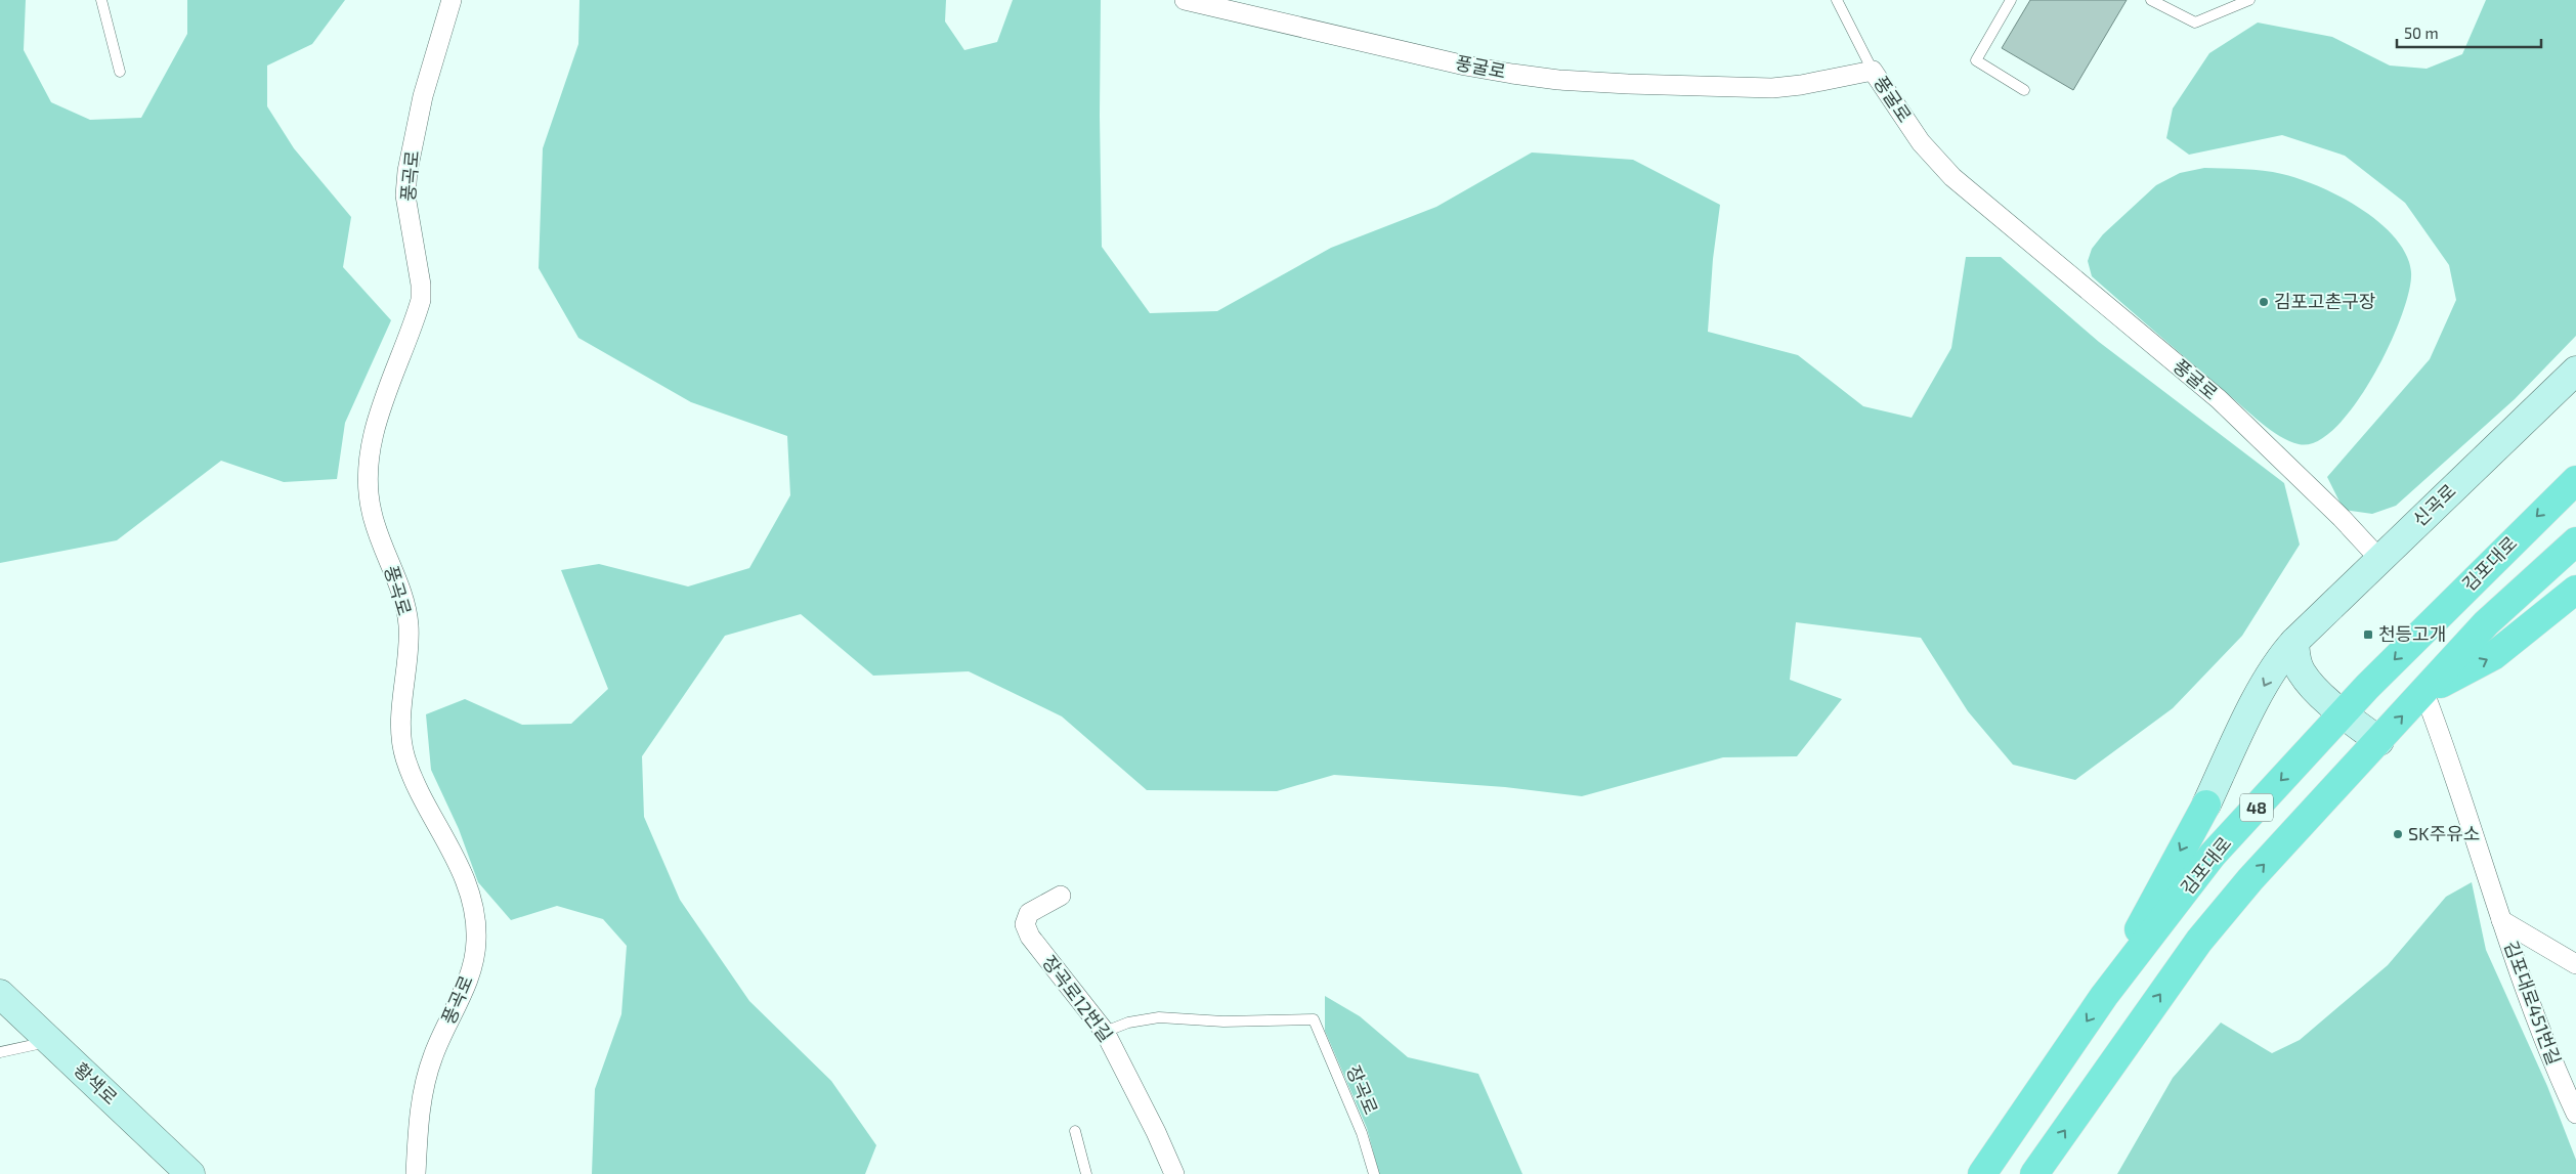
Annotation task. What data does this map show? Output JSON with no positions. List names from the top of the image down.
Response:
{
  "streets": {
    "main road": ["김포대로", "48"],
    "street": [
      "풍굴로",
      "풍곡로",
      "신곡로",
      "장곡로12번길",
      "김포대로451번길",
      "황색로"
    ],
    "lane": ["장곡로"]
  },
  "crossings": [
    ["풍굴로", "신곡로"],
    ["48", "김포대로451번길"],
    ["장곡로12번길", "장곡로"]
  ],
  "places": {
    "other": ["김포고촌구장", "SK주유소"],
    "transit": ["천등고개"]
  },
  "scale_bar": "50 m"
}
